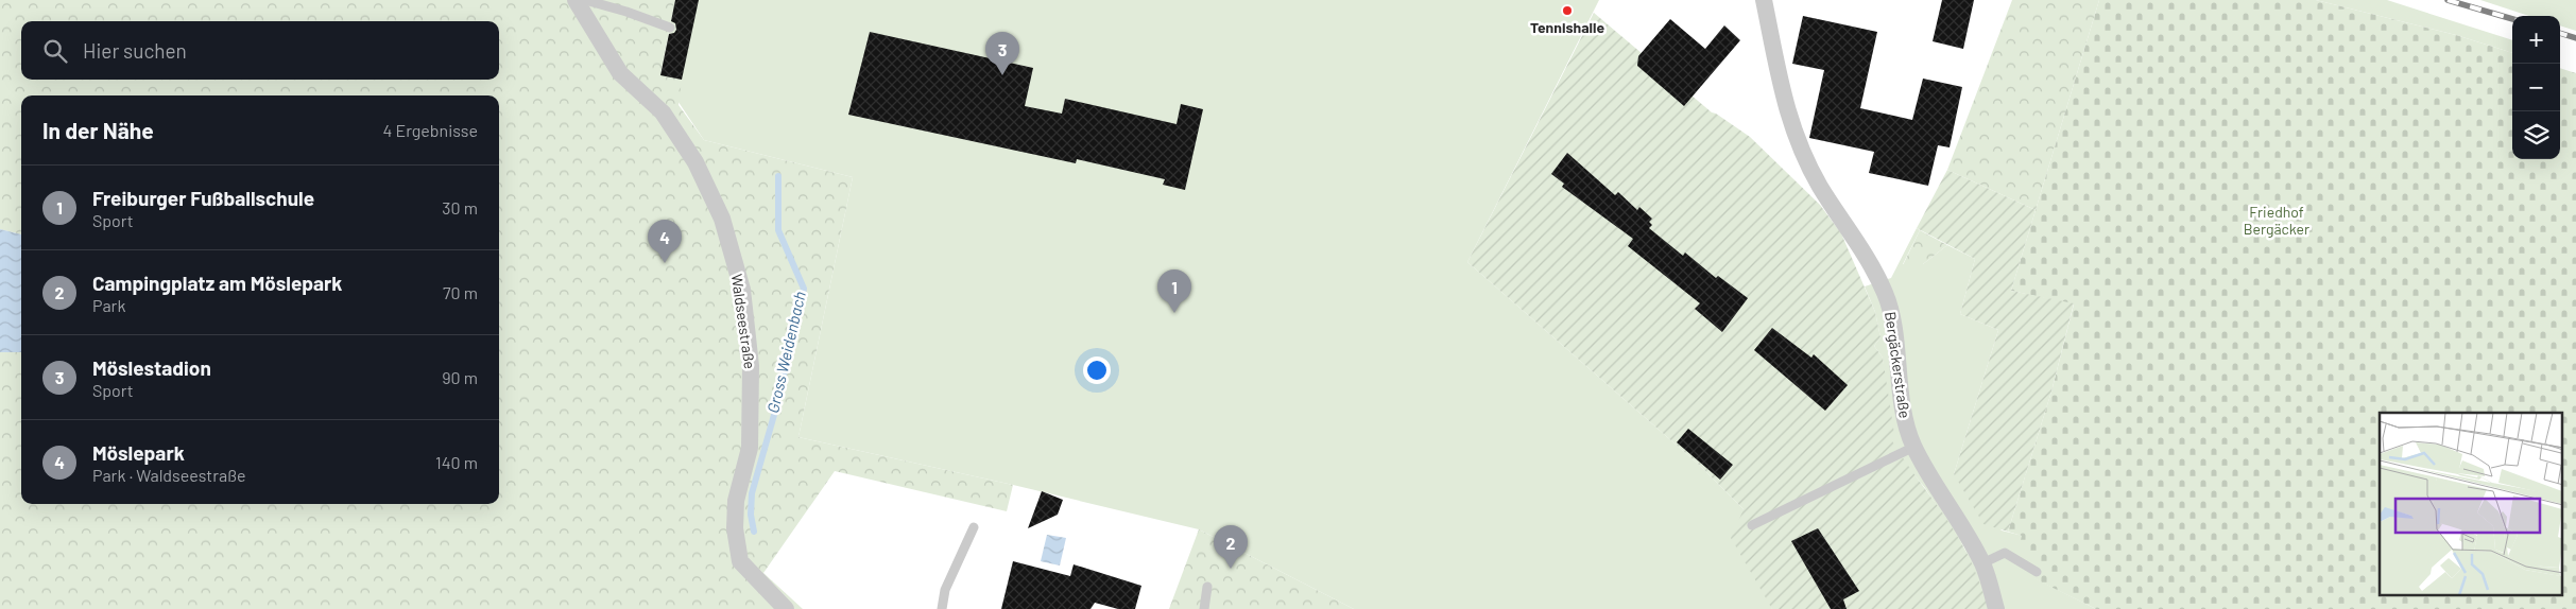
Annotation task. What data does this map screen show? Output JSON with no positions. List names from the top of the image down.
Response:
{
  "streets": {
    "street": ["Waldseestraße", "Bergäckerstraße"]
  },
  "water": ["Gross Weidenbach"],
  "parks": ["Friedhof Bergäcker"],
  "places": ["Tennishalle"],
  "page": {
    "map_buttons": ["+", "−"],
    "search": "Hier suchen",
    "pins": [
      "3",
      "4",
      "1",
      "2"
    ],
    "heading": ["In der Nähe", "4 Ergebnisse"],
    "list": [
      {
        "mark": "1",
        "name": "Freiburger Fußballschule",
        "note": "Sport",
        "value": "30 m"
      },
      {
        "mark": "2",
        "name": "Campingplatz am Möslepark",
        "note": "Park",
        "value": "70 m"
      },
      {
        "mark": "3",
        "name": "Möslestadion",
        "note": "Sport",
        "value": "90 m"
      },
      {
        "mark": "4",
        "name": "Möslepark",
        "note": "Park · Waldseestraße",
        "value": "140 m"
      }
    ]
  }
}
